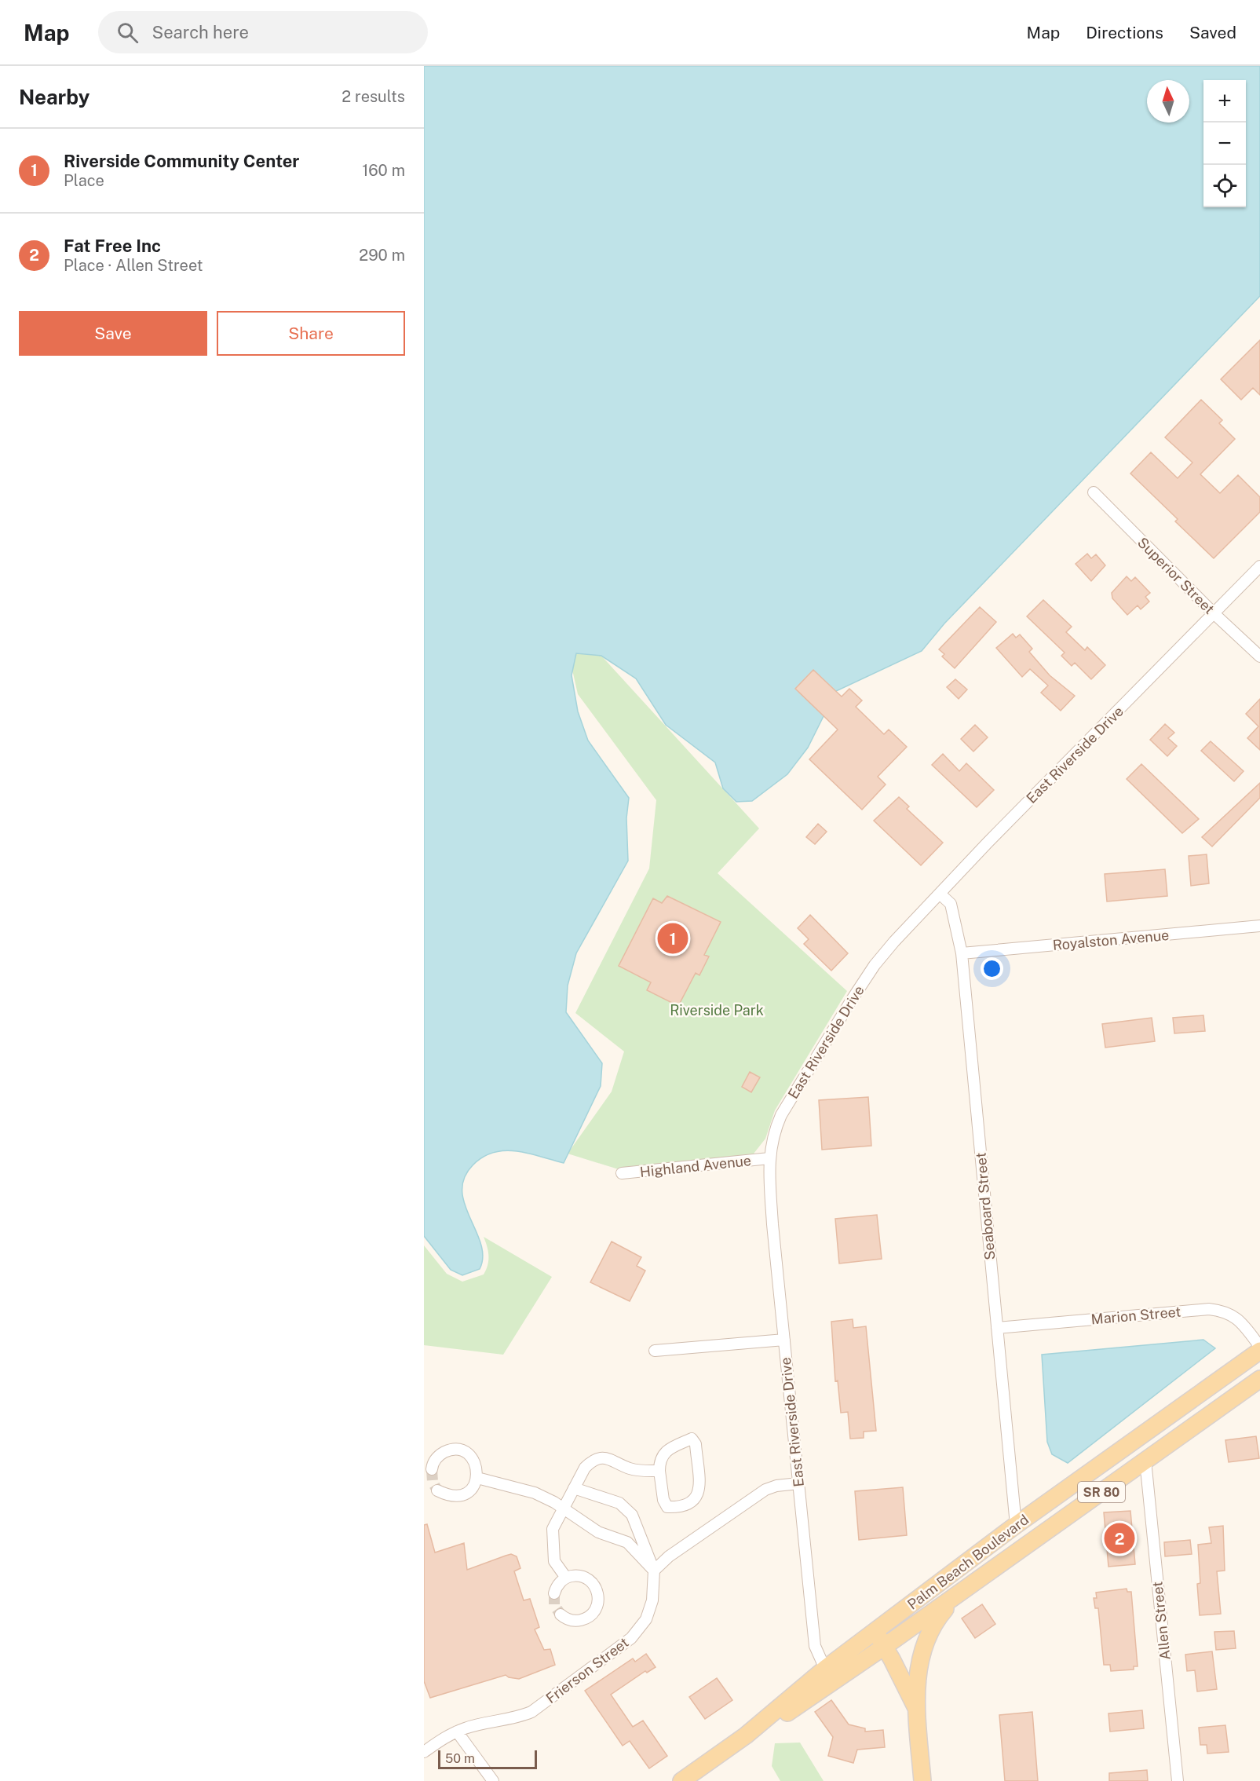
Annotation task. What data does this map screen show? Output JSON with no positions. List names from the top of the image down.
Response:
{
  "streets": {
    "main road": ["SR 80", "Palm Beach Boulevard"],
    "street": [
      "Superior Street",
      "East Riverside Drive",
      "Royalston Avenue",
      "Highland Avenue",
      "Seaboard Street",
      "Marion Street",
      "Allen Street",
      "Frierson Street"
    ]
  },
  "crossings": [
    ["Superior Street", "East Riverside Drive"],
    ["East Riverside Drive", "Highland Avenue"],
    ["East Riverside Drive", "Seaboard Street"],
    ["East Riverside Drive", "Palm Beach Boulevard"],
    ["Royalston Avenue", "Seaboard Street"],
    ["Seaboard Street", "Marion Street"],
    ["Seaboard Street", "Palm Beach Boulevard"],
    ["SR 80", "Palm Beach Boulevard"],
    ["Palm Beach Boulevard", "Allen Street"]
  ],
  "parks": ["Riverside Park"],
  "scale_bar": "50 m",
  "north": "top",
  "page": {
    "header": "Map",
    "search": "Search here",
    "nav": ["Map", "Directions", "Saved"],
    "heading": ["Nearby", "2 results"],
    "map_buttons": ["+", "−"],
    "list": [
      {
        "mark": "1",
        "name": "Riverside Community Center",
        "note": "Place",
        "value": "160 m"
      },
      {
        "mark": "2",
        "name": "Fat Free Inc",
        "note": "Place · Allen Street",
        "value": "290 m"
      }
    ],
    "buttons": ["Save", "Share"],
    "pins": ["1", "2"],
    "scale": "50 m"
  }
}
